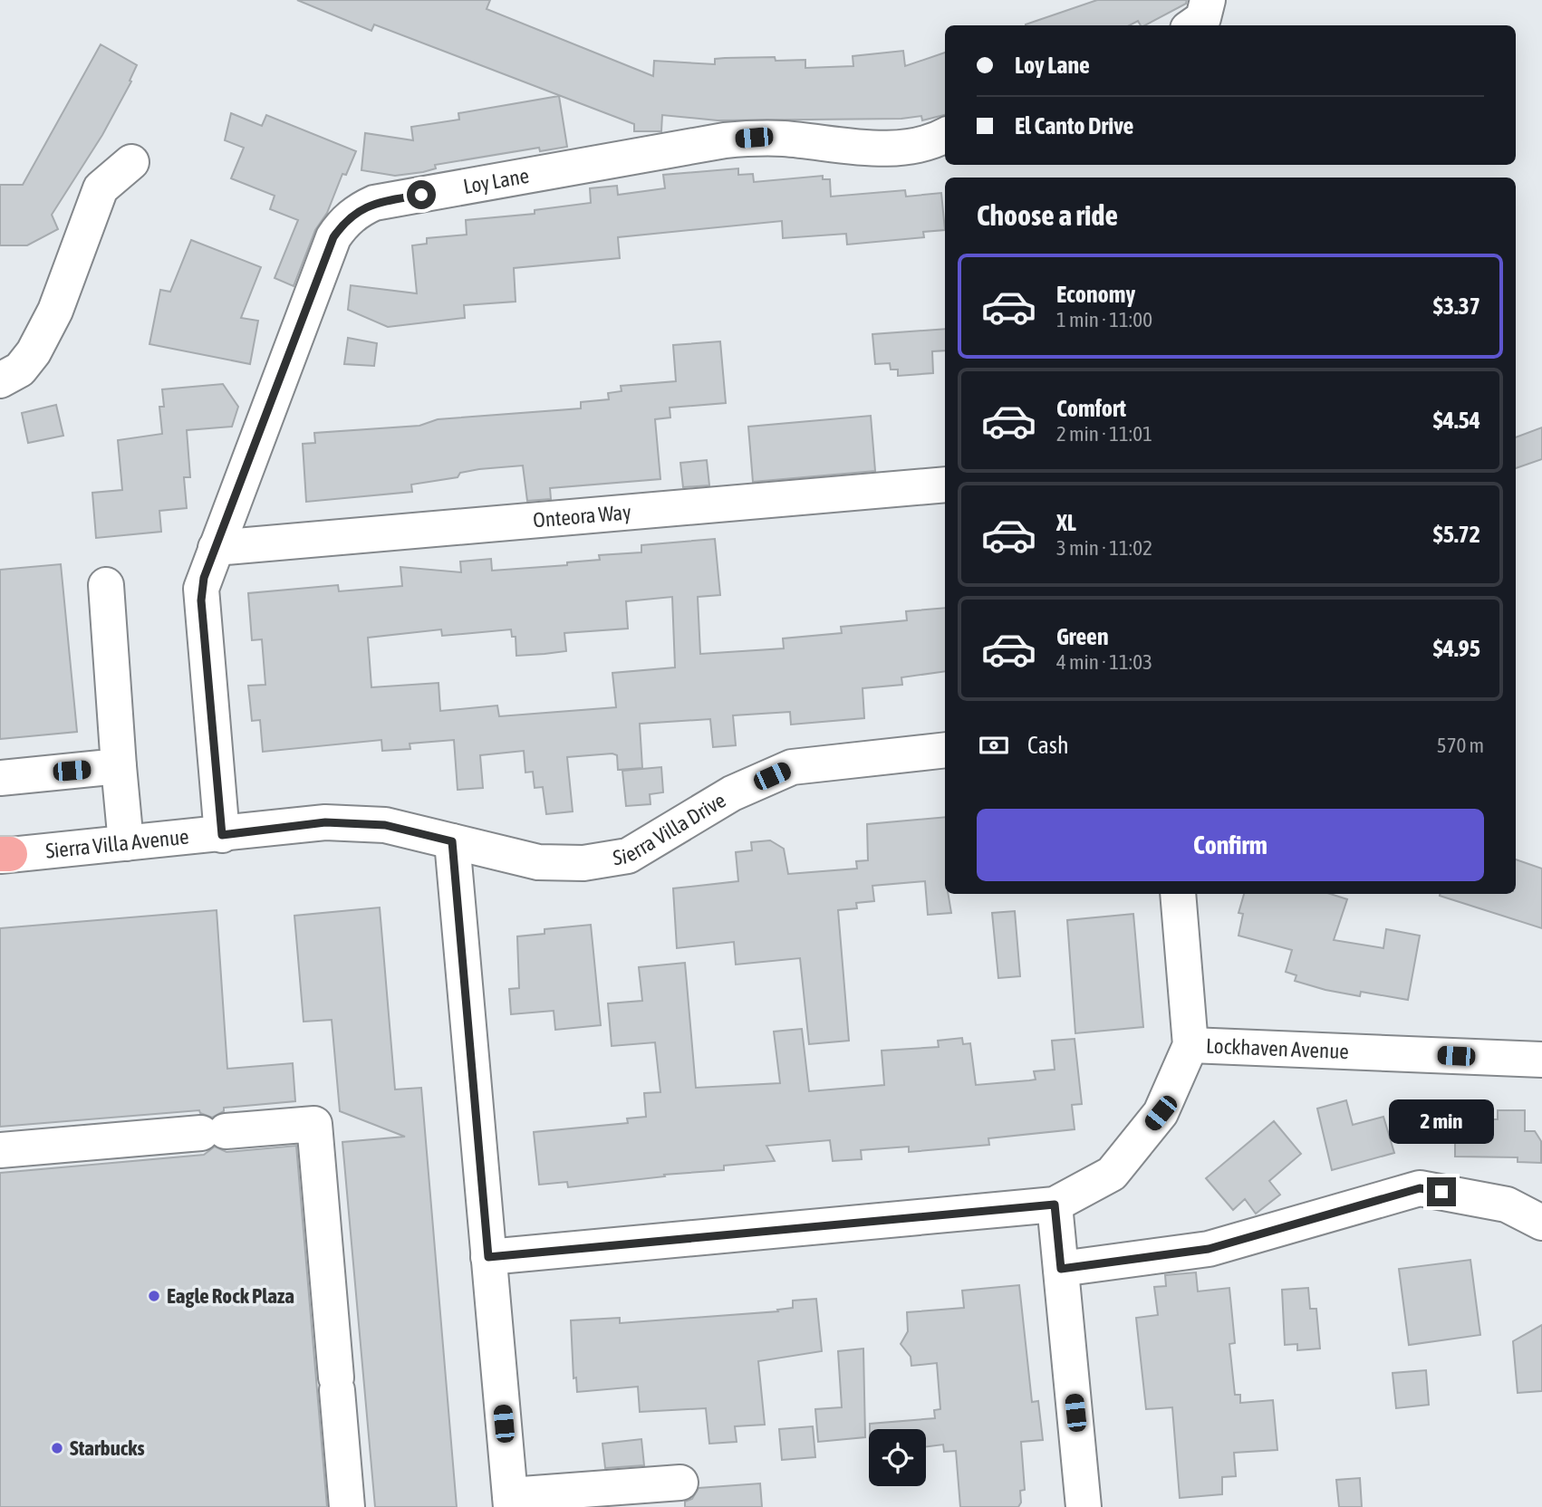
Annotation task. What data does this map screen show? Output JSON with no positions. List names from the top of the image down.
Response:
{
  "streets": {
    "street": [
      "Loy Lane",
      "Onteora Way",
      "Sierra Villa Drive",
      "Sierra Villa Avenue",
      "Lockhaven Avenue"
    ]
  },
  "crossings": [
    ["Loy Lane", "Onteora Way"],
    ["Loy Lane", "Sierra Villa Avenue"],
    ["Sierra Villa Drive", "Sierra Villa Avenue"]
  ],
  "places": ["Eagle Rock Plaza", "Starbucks"],
  "page": {
    "banner": ["Loy Lane", "El Canto Drive"],
    "heading": "Choose a ride",
    "list": [
      {
        "name": "Economy",
        "note": "1 min · 11:00",
        "value": "$3.37"
      },
      {
        "name": "Comfort",
        "note": "2 min · 11:01",
        "value": "$4.54"
      },
      {
        "name": "XL",
        "note": "3 min · 11:02",
        "value": "$5.72"
      },
      {
        "name": "Green",
        "note": "4 min · 11:03",
        "value": "$4.95"
      }
    ],
    "pay": ["Cash", "570 m"],
    "buttons": "Confirm",
    "bubble": "2 min"
  }
}
